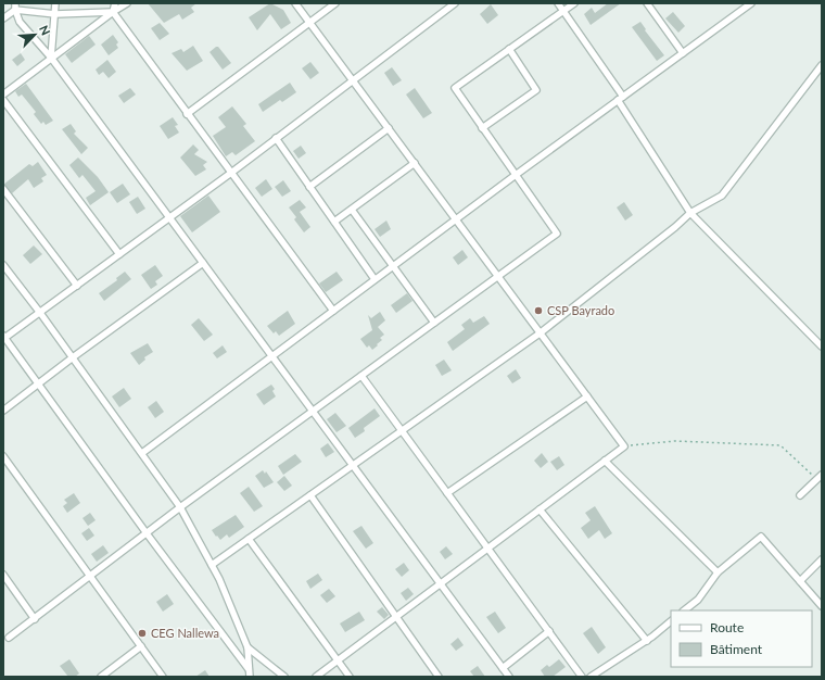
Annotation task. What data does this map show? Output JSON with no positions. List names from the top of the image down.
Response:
{
  "places": ["CSP Bayrado", "CEG Nallewa"],
  "legend": ["Route", "Bâtiment"],
  "north": "top right"
}
